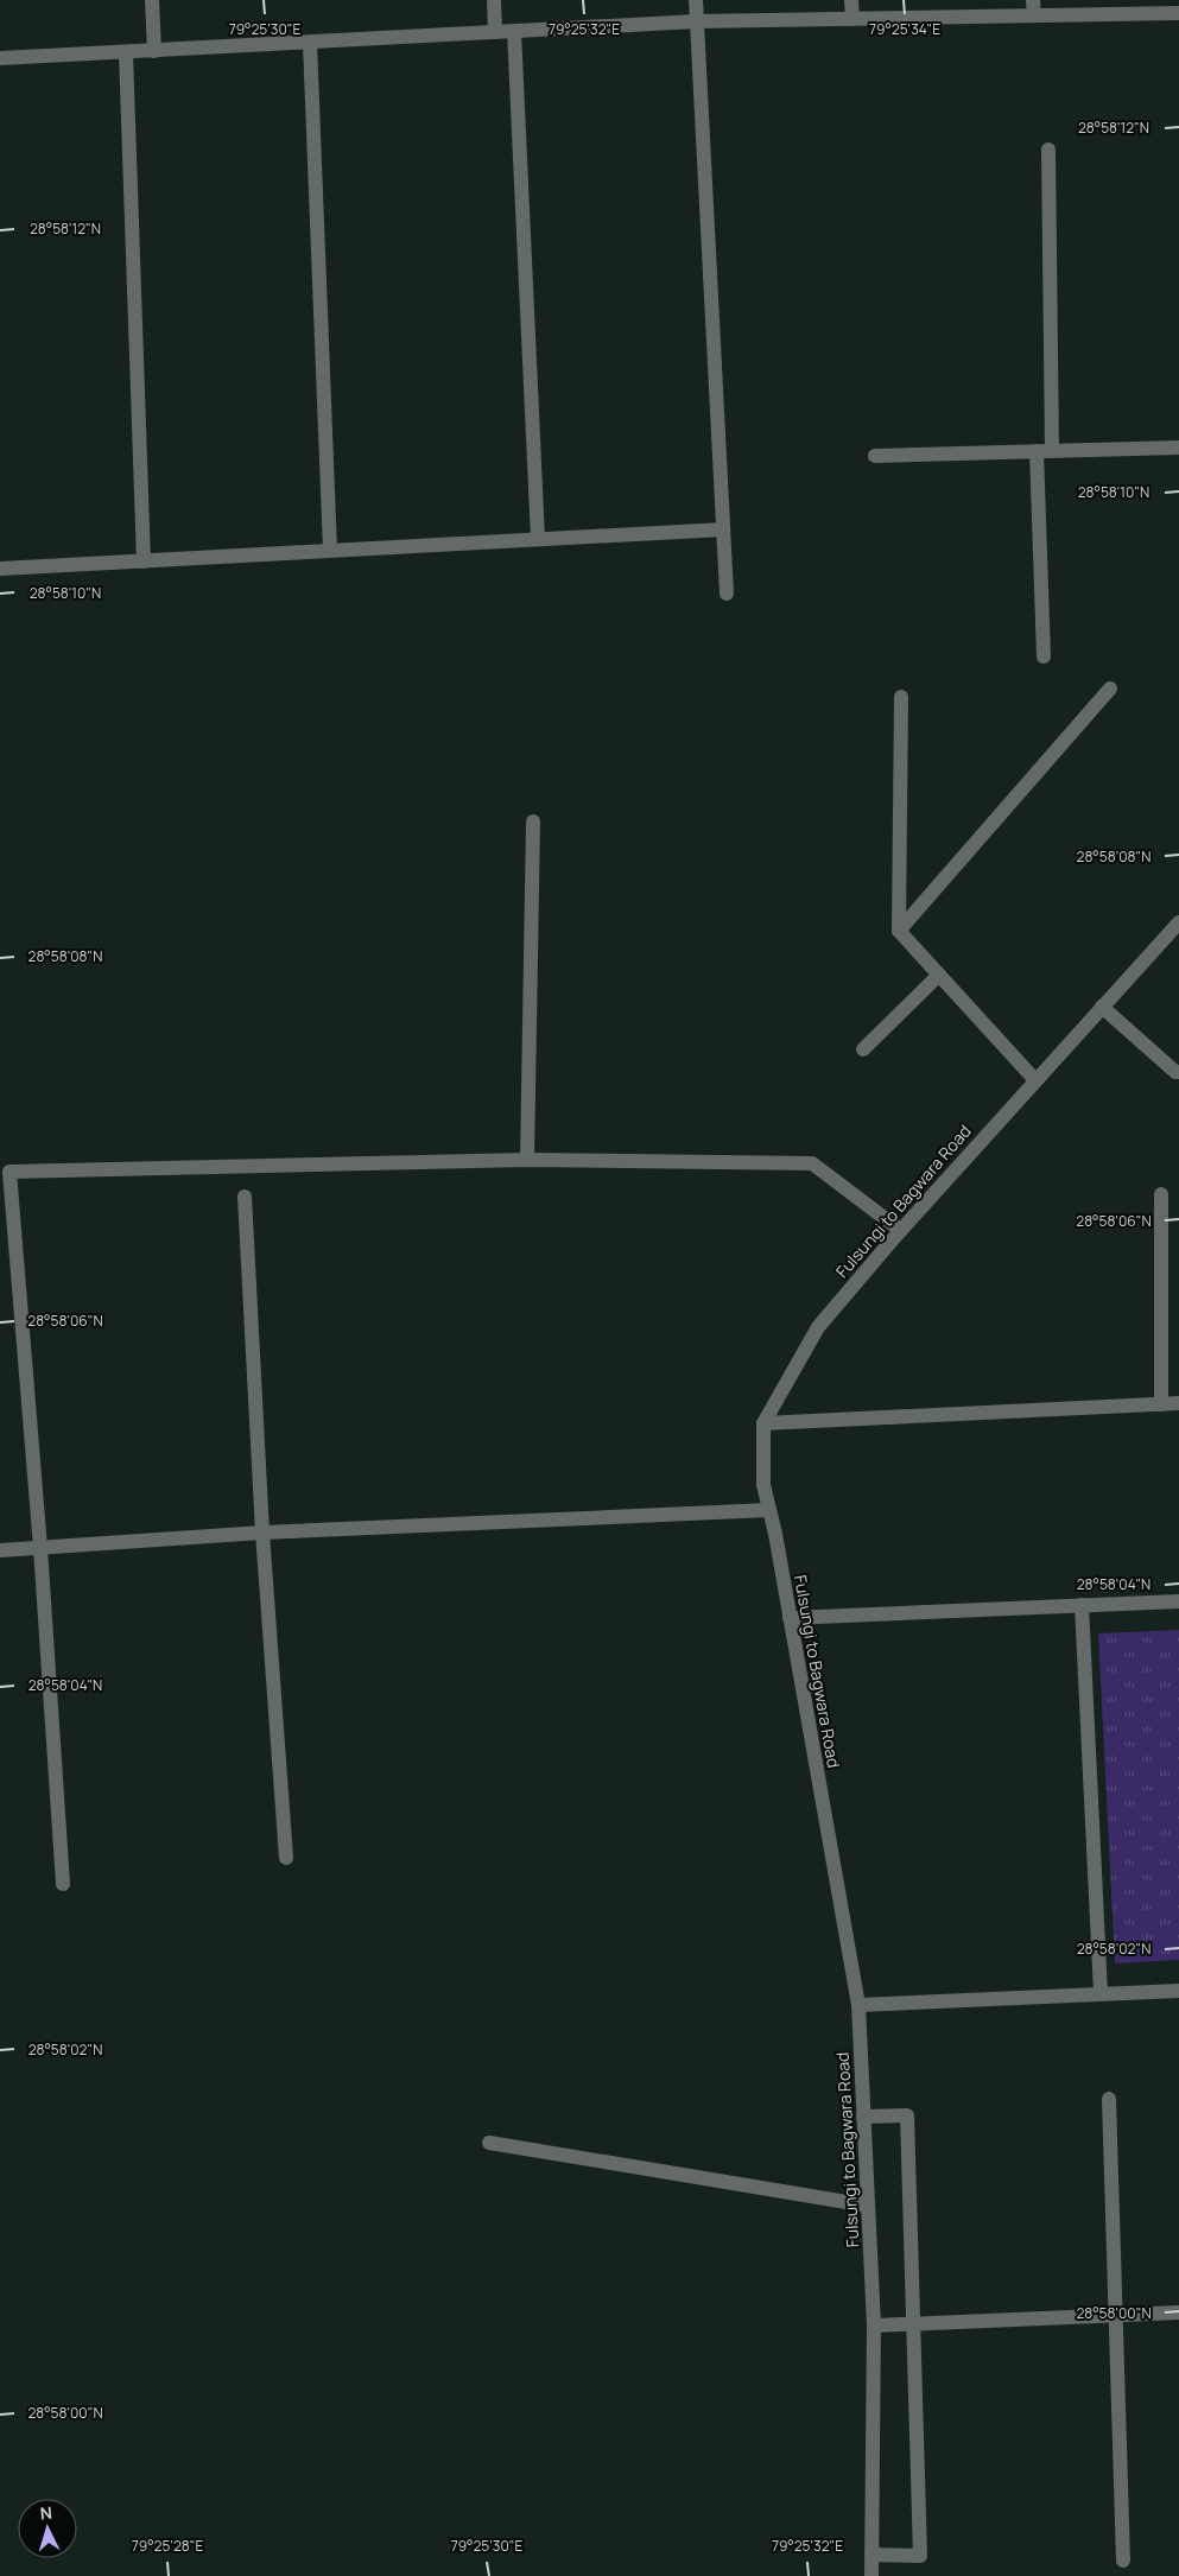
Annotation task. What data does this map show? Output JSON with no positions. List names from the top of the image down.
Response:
{
  "streets": {
    "street": ["Fulsungi to Bagwara Road"]
  },
  "north": "top",
  "coordinates": [
    "79°25'30\"E",
    "79°25'32\"E",
    "79°25'34\"E",
    "28°58'12\"N",
    "28°58'10\"N",
    "28°58'08\"N",
    "28°58'06\"N",
    "28°58'04\"N",
    "28°58'02\"N",
    "28°58'00\"N",
    "79°25'28\"E"
  ]
}
